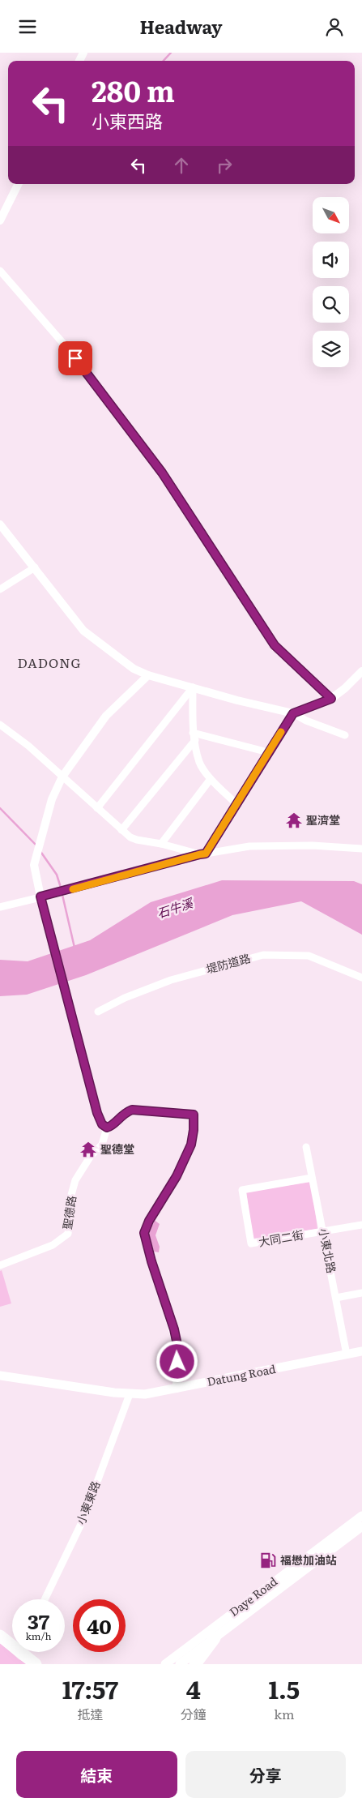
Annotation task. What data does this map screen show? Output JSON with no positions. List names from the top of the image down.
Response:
{
  "streets": {
    "main road": ["Datung Road", "Daye Road"],
    "street": [
      "堤防道路",
      "聖德路",
      "大同二街",
      "小東北路",
      "小東東路"
    ]
  },
  "crossings": [
    ["大同二街", "小東北路"],
    ["小東北路", "Datung Road"],
    ["Datung Road", "小東東路"]
  ],
  "districts": ["DADONG"],
  "water": ["石牛溪"],
  "places": {
    "temple": ["聖濟堂", "聖德堂"],
    "fuel station": ["福懋加油站"]
  },
  "north": "bottom right",
  "page": {
    "header": "Headway",
    "turn": ["280 m", "小東西路"],
    "speed": "37 km/h",
    "limit": "40",
    "eta": [
      "17:57",
      "抵達",
      "4",
      "分鐘",
      "1.5",
      "km"
    ],
    "buttons": ["結束", "分享"]
  }
}
